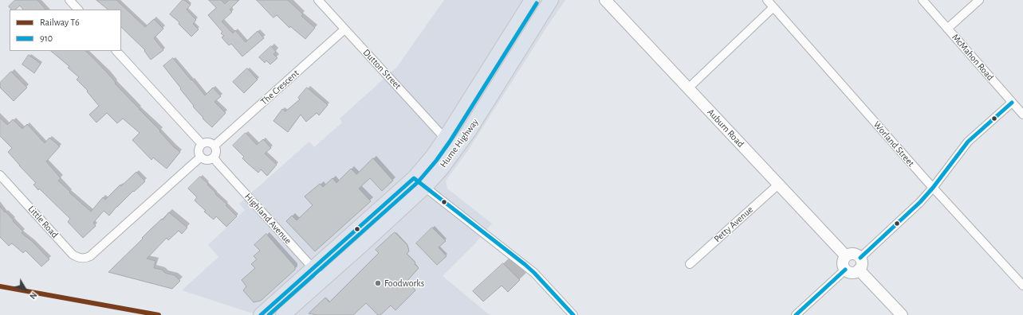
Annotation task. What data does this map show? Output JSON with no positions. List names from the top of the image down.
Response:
{
  "streets": {
    "highway": ["Hume Highway"],
    "main road": ["Auburn Road"],
    "street": [
      "McMahon Road",
      "Dutton Street",
      "The Crescent",
      "Worland Street",
      "Highland Avenue",
      "Little Road",
      "Petty Avenue"
    ]
  },
  "crossings": [
    ["Dutton Street", "The Crescent"],
    ["Dutton Street", "Hume Highway"],
    ["The Crescent", "Highland Avenue"],
    ["The Crescent", "Little Road"],
    ["Auburn Road", "Petty Avenue"],
    ["Hume Highway", "Highland Avenue"],
    ["Highland Avenue", "Little Road"]
  ],
  "places": ["Foodworks"],
  "lines": ["transit line 910", "rail line T6"],
  "legend": ["Railway T6", "910"],
  "north": "bottom right"
}
